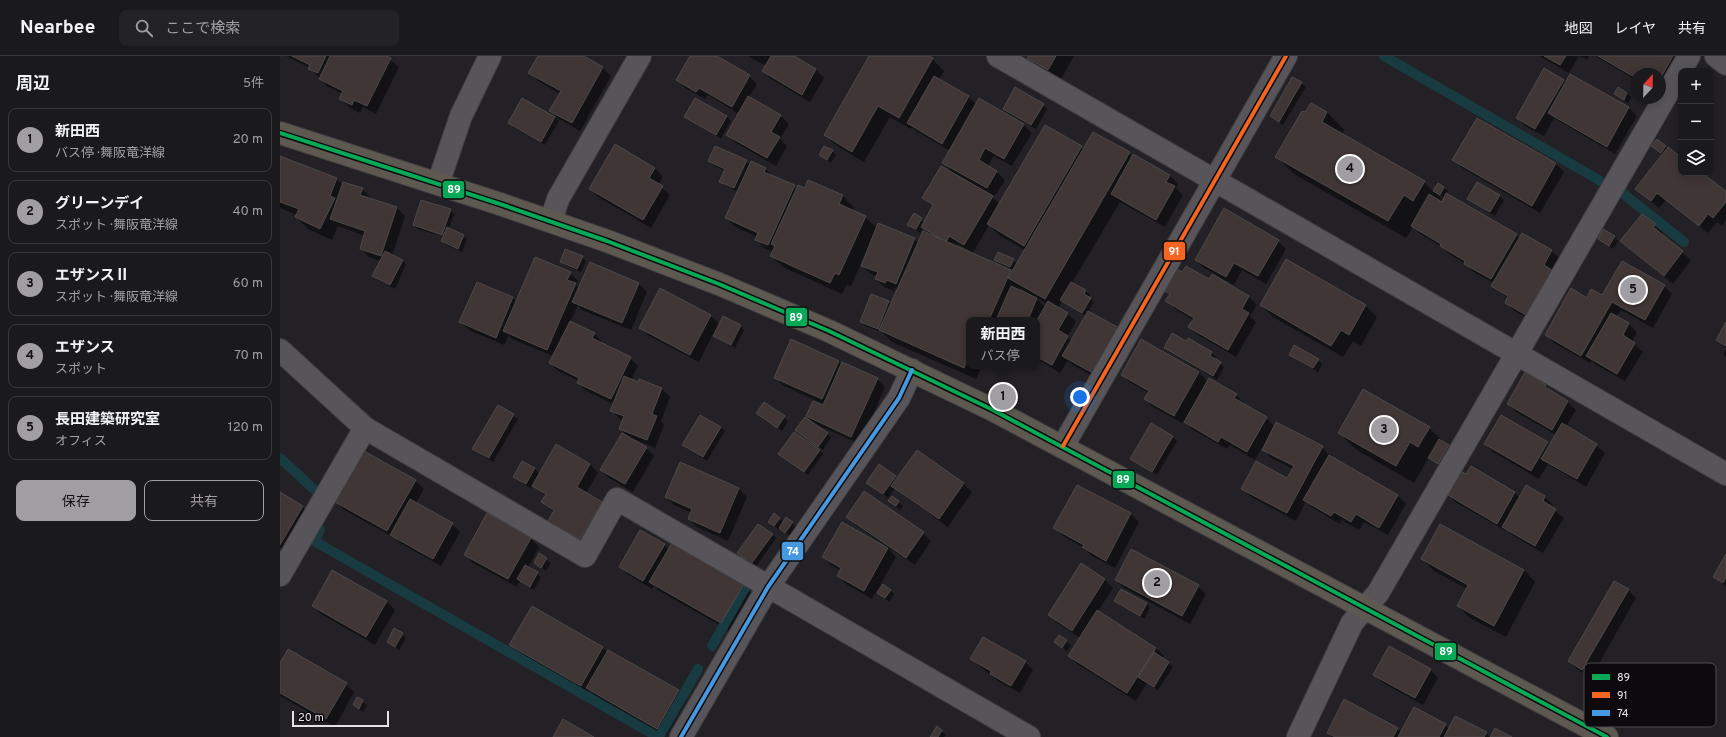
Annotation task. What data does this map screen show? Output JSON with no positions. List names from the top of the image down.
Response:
{
  "lines": ["transit line 91", "transit line 89", "transit line 74"],
  "legend": ["89", "91", "74"],
  "scale_bar": "20 m",
  "north": "top",
  "page": {
    "header": "Nearbee",
    "search": "ここで検索",
    "nav": ["地図", "レイヤ", "共有"],
    "heading": ["周辺", "5件"],
    "map_buttons": ["+", "−"],
    "list": [
      {
        "mark": "1",
        "name": "新田西",
        "note": "バス停 · 舞阪竜洋線",
        "value": "20 m"
      },
      {
        "mark": "2",
        "name": "グリーンデイ",
        "note": "スポット · 舞阪竜洋線",
        "value": "40 m"
      },
      {
        "mark": "3",
        "name": "エザンスⅡ",
        "note": "スポット · 舞阪竜洋線",
        "value": "60 m"
      },
      {
        "mark": "4",
        "name": "エザンス",
        "note": "スポット",
        "value": "70 m"
      },
      {
        "mark": "5",
        "name": "長田建築研究室",
        "note": "オフィス",
        "value": "120 m"
      }
    ],
    "pins": [
      "4",
      "5",
      "1",
      "3",
      "2"
    ],
    "popup": ["新田西", "バス停"],
    "buttons": ["保存", "共有"],
    "scale": "20 m"
  }
}
